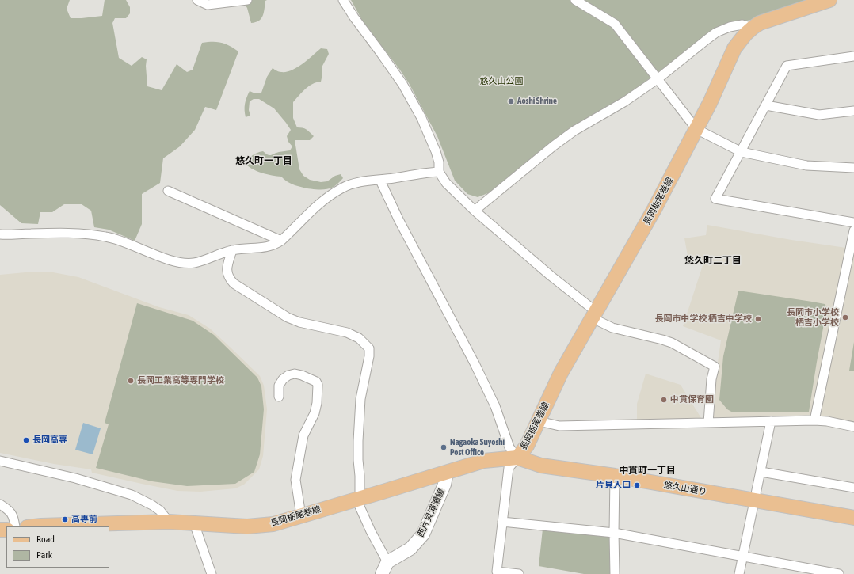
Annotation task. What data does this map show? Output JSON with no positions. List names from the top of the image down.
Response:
{
  "streets": {
    "main road": ["長岡栃尾巻線", "悠久山通り", "西片貝浦瀬線"]
  },
  "crossings": [
    ["長岡栃尾巻線", "悠久山通り"],
    ["長岡栃尾巻線", "西片貝浦瀬線"]
  ],
  "districts": ["悠久町一丁目", "悠久町二丁目", "中貫町一丁目"],
  "parks": ["悠久山公園"],
  "places": [
    "Aoshi Shrine",
    "長岡市小学校 栖吉小学校",
    "長岡市中学校 栖吉中学校",
    "長岡工業高等専門学校",
    "中貫保育園",
    "長岡高専",
    "Nagaoka Suyoshi Post Office",
    "片貝入口",
    "高専前"
  ],
  "legend": ["Road", "Park"]
}
